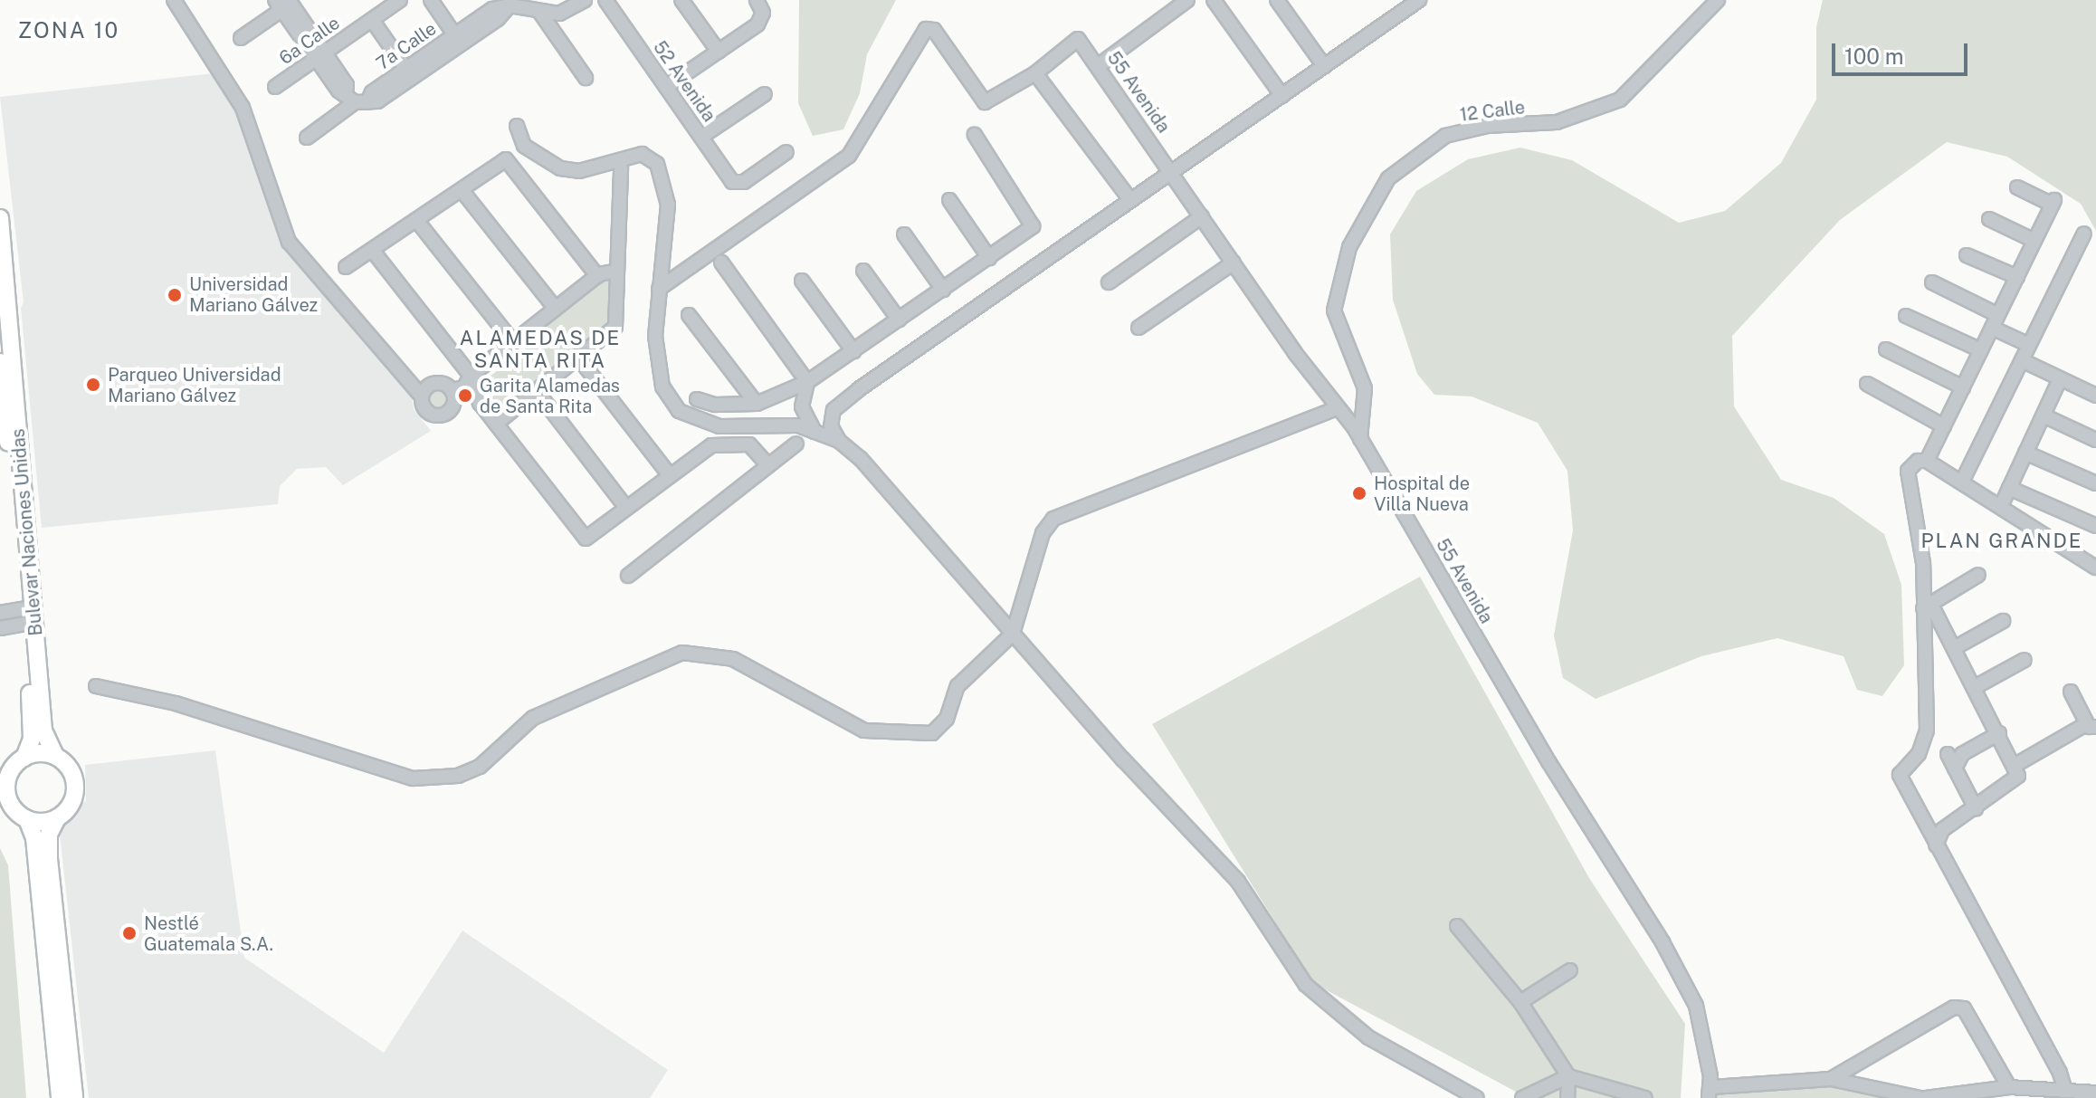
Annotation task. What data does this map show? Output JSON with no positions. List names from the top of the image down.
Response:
{
  "streets": {
    "main road": ["Bulevar Naciones Unidas"],
    "street": [
      "6a Calle",
      "7a Calle",
      "52 Avenida",
      "55 Avenida",
      "12 Calle"
    ]
  },
  "crossings": [
    ["55 Avenida", "12 Calle"]
  ],
  "districts": ["ZONA 10", "ALAMEDAS DE SANTA RITA", "PLAN GRANDE"],
  "places": [
    "Universidad Mariano Gálvez",
    "Parqueo Universidad Mariano Gálvez",
    "Garita Alamedas de Santa Rita",
    "Hospital de Villa Nueva",
    "Nestlé Guatemala S.A."
  ],
  "scale_bar": "100 m"
}
